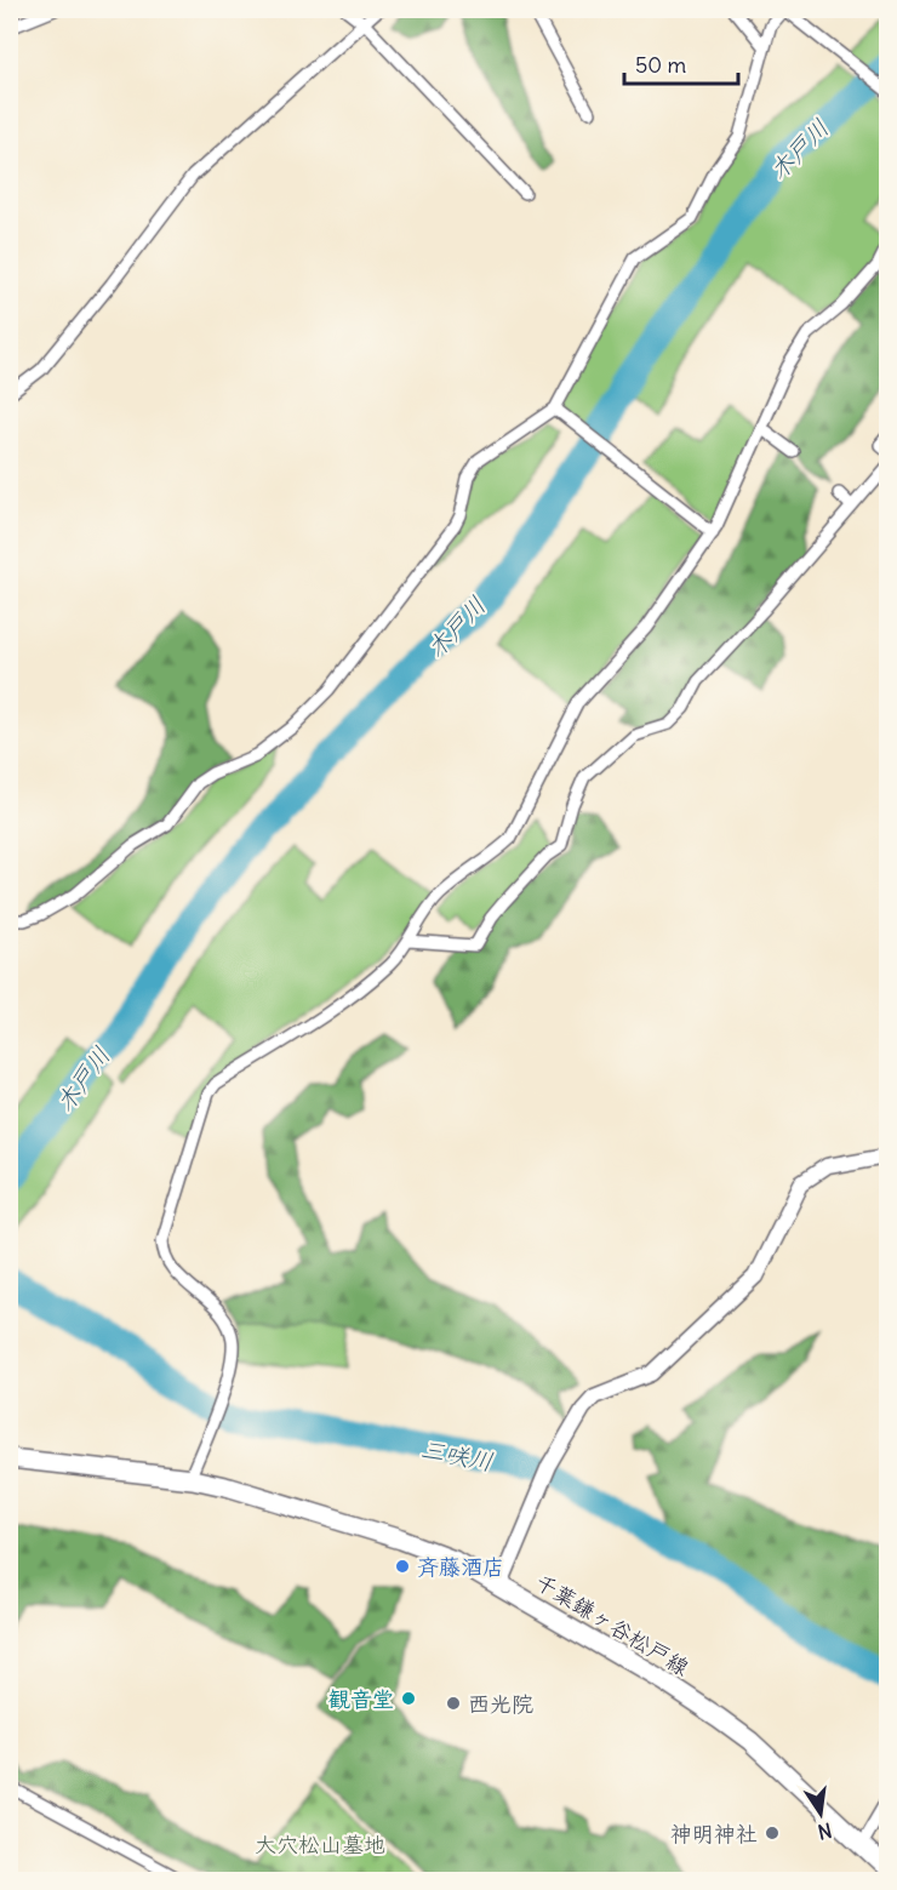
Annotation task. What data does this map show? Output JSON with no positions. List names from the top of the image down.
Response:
{
  "streets": {
    "main road": ["千葉鎌ヶ谷松戸線"]
  },
  "water": ["木戸川", "三咲川"],
  "parks": ["大穴松山墓地"],
  "places": [
    "斉藤酒店",
    "観音堂",
    "西光院",
    "神明神社"
  ],
  "scale_bar": "50 m",
  "north": "bottom"
}
